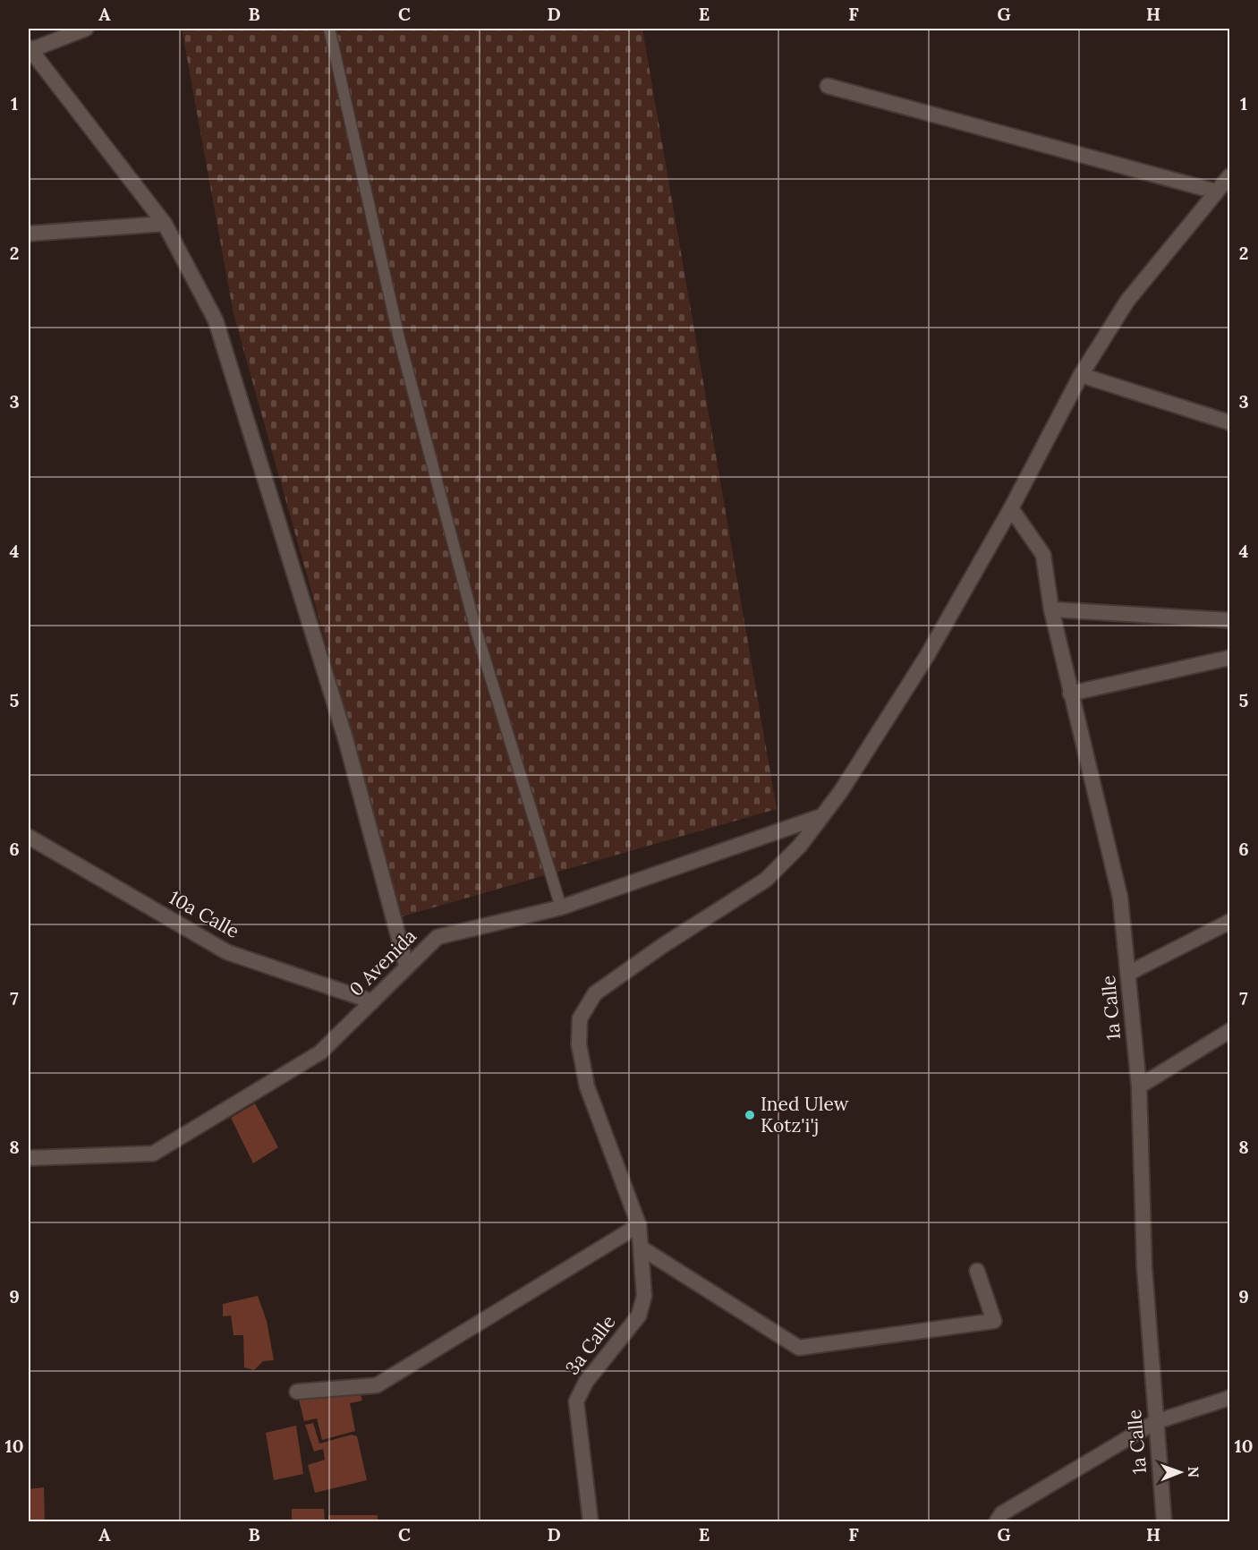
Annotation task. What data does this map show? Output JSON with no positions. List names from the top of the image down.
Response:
{
  "streets": {
    "street": [
      "10a Calle",
      "0 Avenida",
      "1a Calle",
      "3a Calle"
    ]
  },
  "crossings": [
    ["10a Calle", "0 Avenida"],
    ["0 Avenida", "3a Calle"]
  ],
  "places": ["Ined Ulew Kotz'i'j"],
  "north": "right",
  "grid": {
    "columns": [
      "A",
      "B",
      "C",
      "D",
      "E",
      "F",
      "G",
      "H"
    ],
    "rows": [
      "1",
      "2",
      "3",
      "4",
      "5",
      "6",
      "7",
      "8",
      "9",
      "10"
    ]
  }
}
